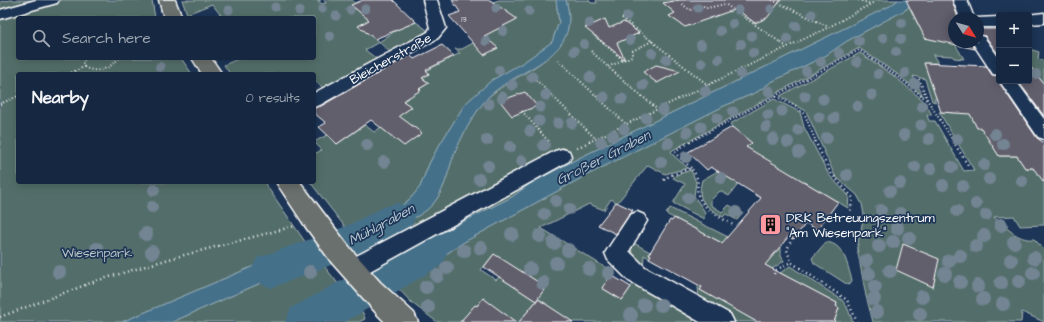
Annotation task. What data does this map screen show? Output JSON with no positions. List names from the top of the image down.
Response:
{
  "streets": {
    "street": ["Bleicherstraße"]
  },
  "water": ["Großer Graben", "Mühlgraben"],
  "parks": ["Wiesenpark"],
  "places": {
    "building": ["DRK Betreuungszentrum \"Am Wiesenpark\""]
  },
  "house_numbers": ["13"],
  "north": "bottom right",
  "page": {
    "map_buttons": ["+", "−"],
    "search": "Search here",
    "heading": ["Nearby", "0 results"]
  }
}
